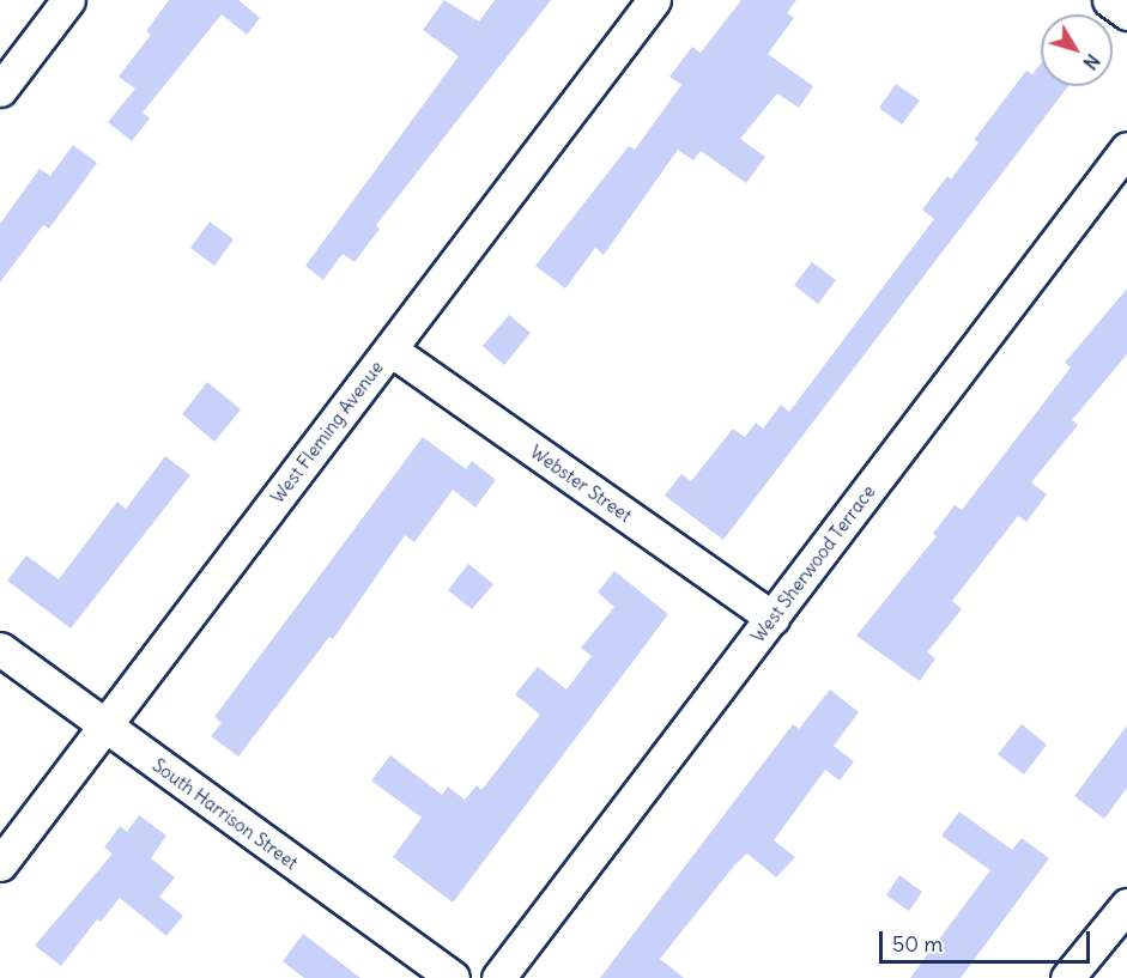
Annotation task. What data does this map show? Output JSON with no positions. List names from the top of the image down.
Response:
{
  "streets": {
    "street": [
      "West Fleming Avenue",
      "Webster Street",
      "West Sherwood Terrace",
      "South Harrison Street"
    ]
  },
  "crossings": [
    ["West Fleming Avenue", "Webster Street"],
    ["West Fleming Avenue", "South Harrison Street"],
    ["Webster Street", "West Sherwood Terrace"]
  ],
  "scale_bar": "50 m",
  "north": "bottom right"
}
